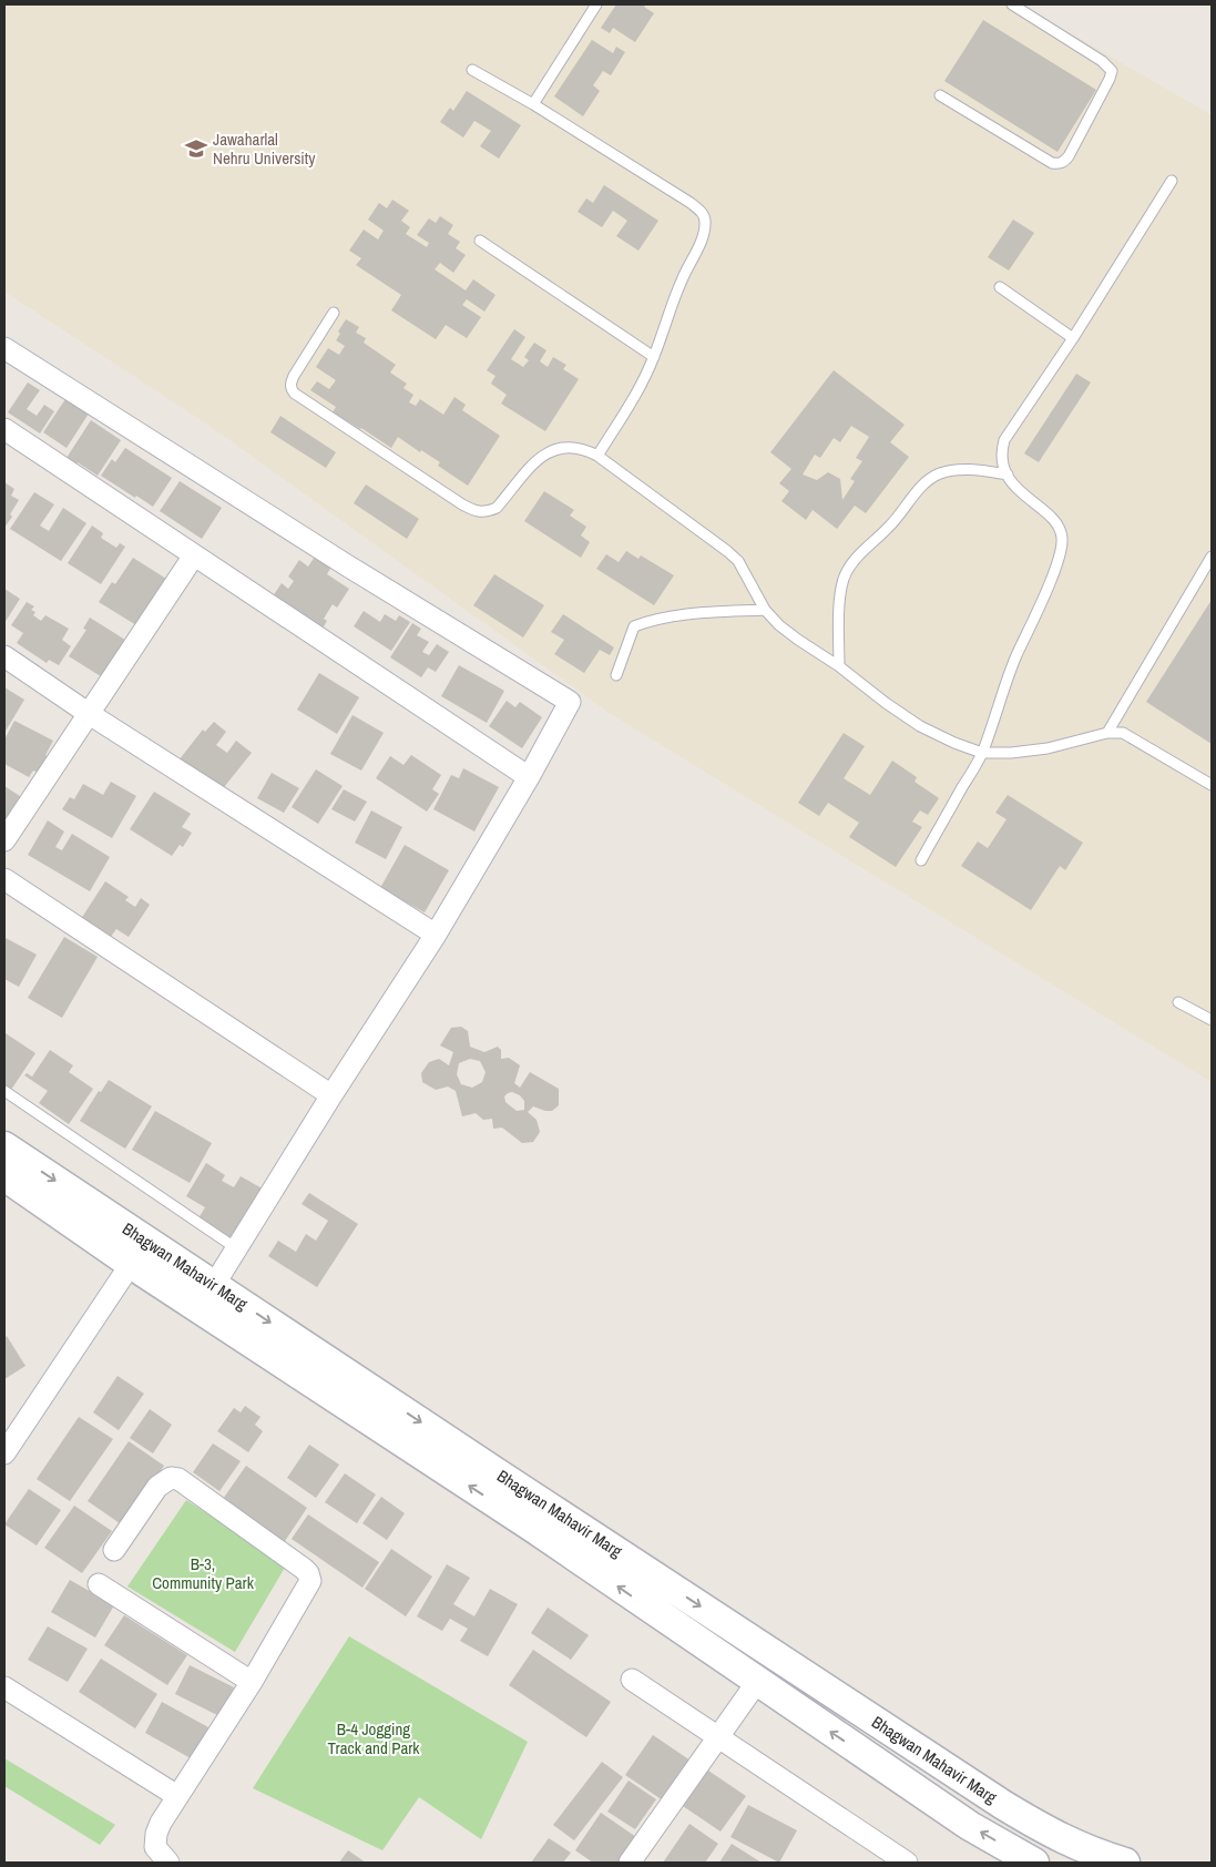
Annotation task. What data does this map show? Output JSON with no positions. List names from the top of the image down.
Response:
{
  "streets": {
    "street": ["Bhagwan Mahavir Marg"]
  },
  "parks": ["B-3, Community Park", "B-4 Jogging Track and Park"],
  "places": {
    "school or university": ["Jawaharlal Nehru University"]
  }
}
